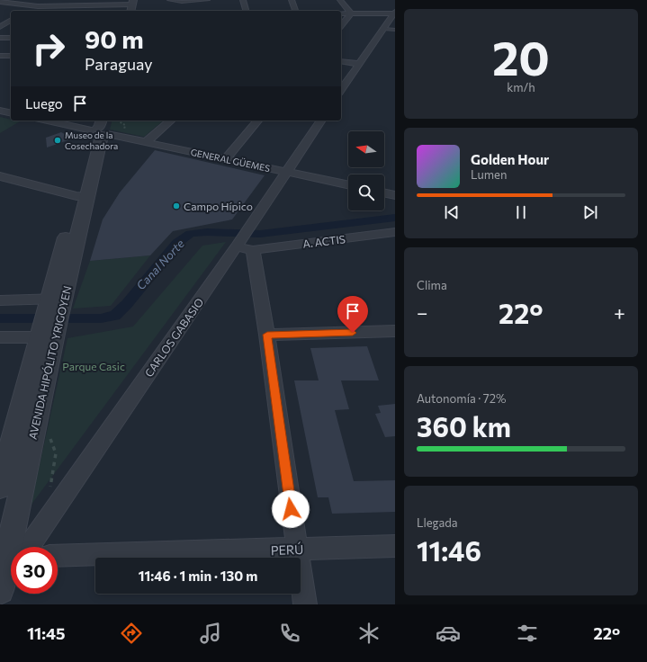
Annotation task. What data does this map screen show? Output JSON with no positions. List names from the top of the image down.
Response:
{
  "streets": {
    "street": [
      "GENERAL GÜEMES",
      "A. ACTIS",
      "CARLOS GABASIO",
      "AVENIDA HIPÓLITO YRIGOYEN",
      "PERÚ"
    ]
  },
  "crossings": [
    ["GENERAL GÜEMES", "CARLOS GABASIO"],
    ["GENERAL GÜEMES", "AVENIDA HIPÓLITO YRIGOYEN"],
    ["A. ACTIS", "CARLOS GABASIO"]
  ],
  "water": ["Canal Norte"],
  "parks": ["Parque Casic"],
  "places": ["Museo de la Cosechadora", "Campo Hípico"],
  "north": "left",
  "page": {
    "tile": [
      ["20", "km/h"],
      "Clima",
      ["Autonomía · 72%", "360 km"],
      ["Llegada", "11:46"]
    ],
    "turn": ["90 m", "Paraguay"],
    "then": "Luego",
    "song": ["Golden Hour", "Lumen"],
    "heat": ["−", "22°", "+"],
    "limit": "30",
    "trip": "11:46 · 1 min · 130 m",
    "tabs": ["11:45", "22°"]
  }
}
